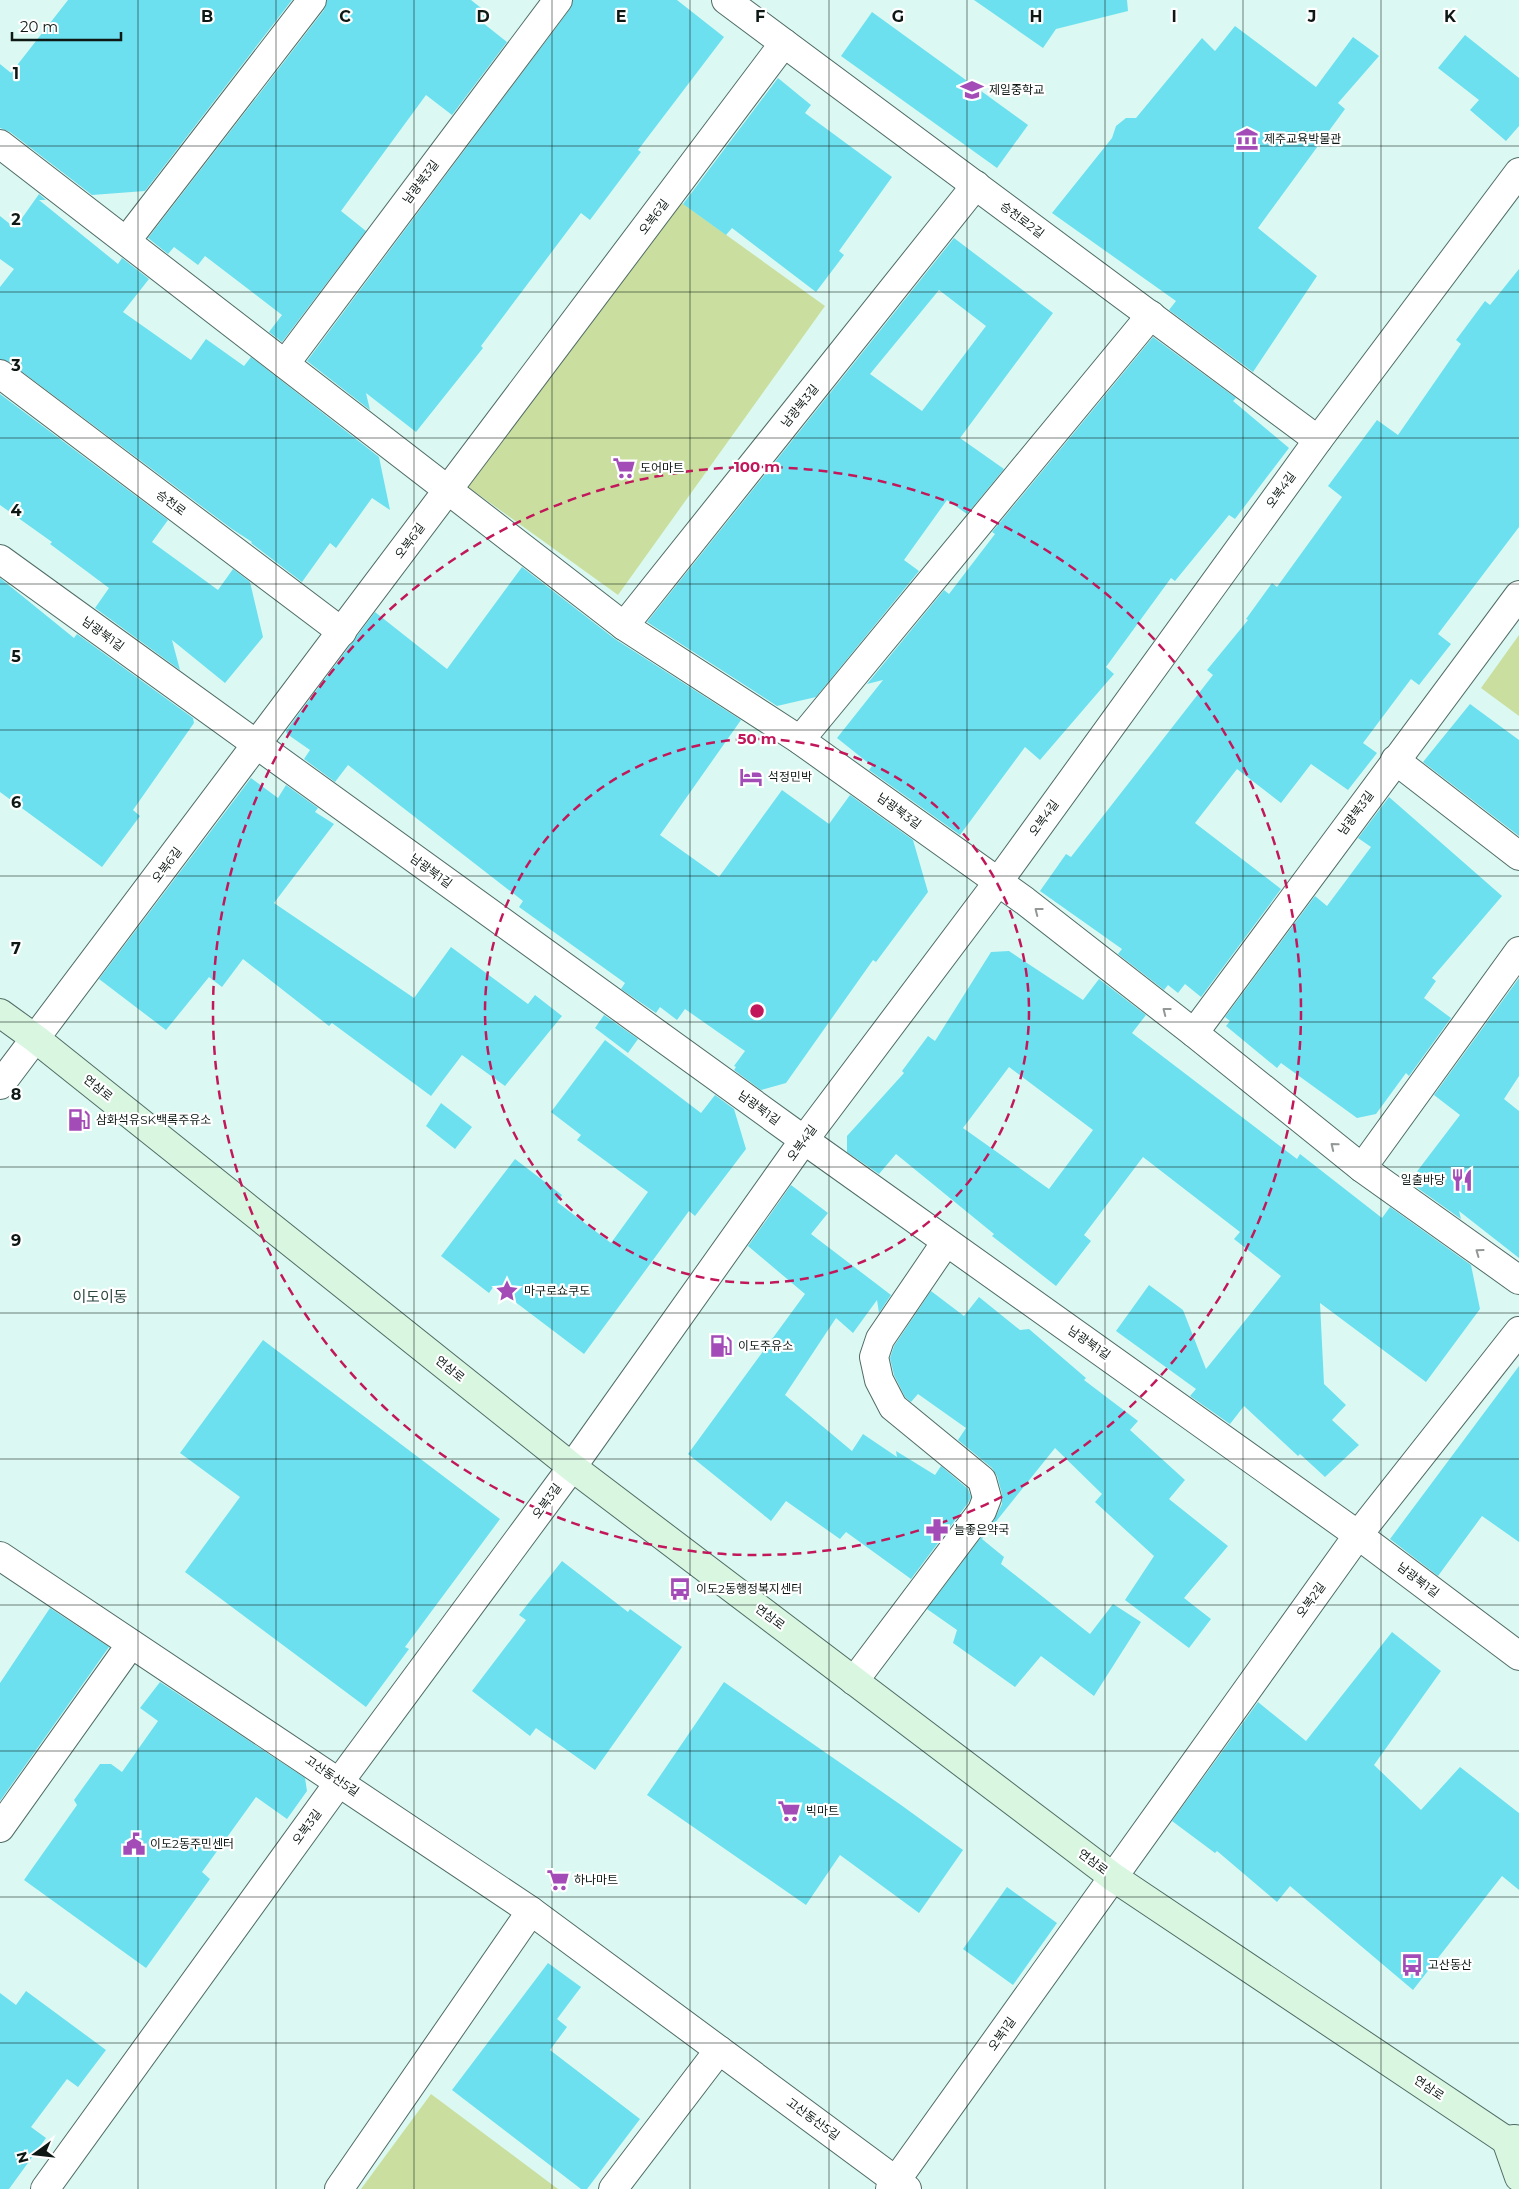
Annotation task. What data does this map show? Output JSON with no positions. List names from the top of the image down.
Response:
{
  "streets": {
    "main road": ["연삼로"],
    "street": [
      "남광북3길",
      "오복6길",
      "승천로2길",
      "오복4길",
      "승천로",
      "남광북1길",
      "오복3길",
      "오복2길",
      "고산동산5길",
      "오복1길"
    ]
  },
  "crossings": [
    ["남광북3길", "오복6길"],
    ["남광북3길", "승천로2길"],
    ["남광북3길", "오복4길"],
    ["오복6길", "승천로2길"],
    ["오복6길", "승천로"],
    ["오복6길", "남광북1길"],
    ["오복6길", "연삼로"],
    ["승천로2길", "오복4길"],
    ["오복4길", "남광북1길"],
    ["오복4길", "연삼로"],
    ["오복4길", "오복3길"],
    ["남광북1길", "오복2길"],
    ["연삼로", "오복3길"],
    ["연삼로", "오복2길"],
    ["연삼로", "오복1길"],
    ["오복3길", "고산동산5길"],
    ["오복2길", "오복1길"],
    ["고산동산5길", "오복1길"]
  ],
  "districts": ["이도이동"],
  "places": {
    "school or university": ["제일중학교"],
    "museum": ["제주교육박물관"],
    "supermarket": ["도어마트", "빅마트", "하나마트"],
    "hotel": ["석정민박"],
    "fuel station": ["삼화석유SK백록주유소", "이도주유소"],
    "restaurant": ["일출바당"],
    "place": ["마구로쇼쿠도"],
    "pharmacy": ["늘좋은약국"],
    "bus stop": ["이도2동행정복지센터", "고산동산"],
    "public building": ["이도2동주민센터"]
  },
  "scale_bar": "20 m",
  "north": "left",
  "grid": {
    "columns": [
      "B",
      "C",
      "D",
      "E",
      "F",
      "G",
      "H",
      "I",
      "J",
      "K"
    ],
    "rows": [
      "1",
      "2",
      "3",
      "4",
      "5",
      "6",
      "7",
      "8",
      "9"
    ]
  },
  "rings": ["100 m", "50 m"]
}
